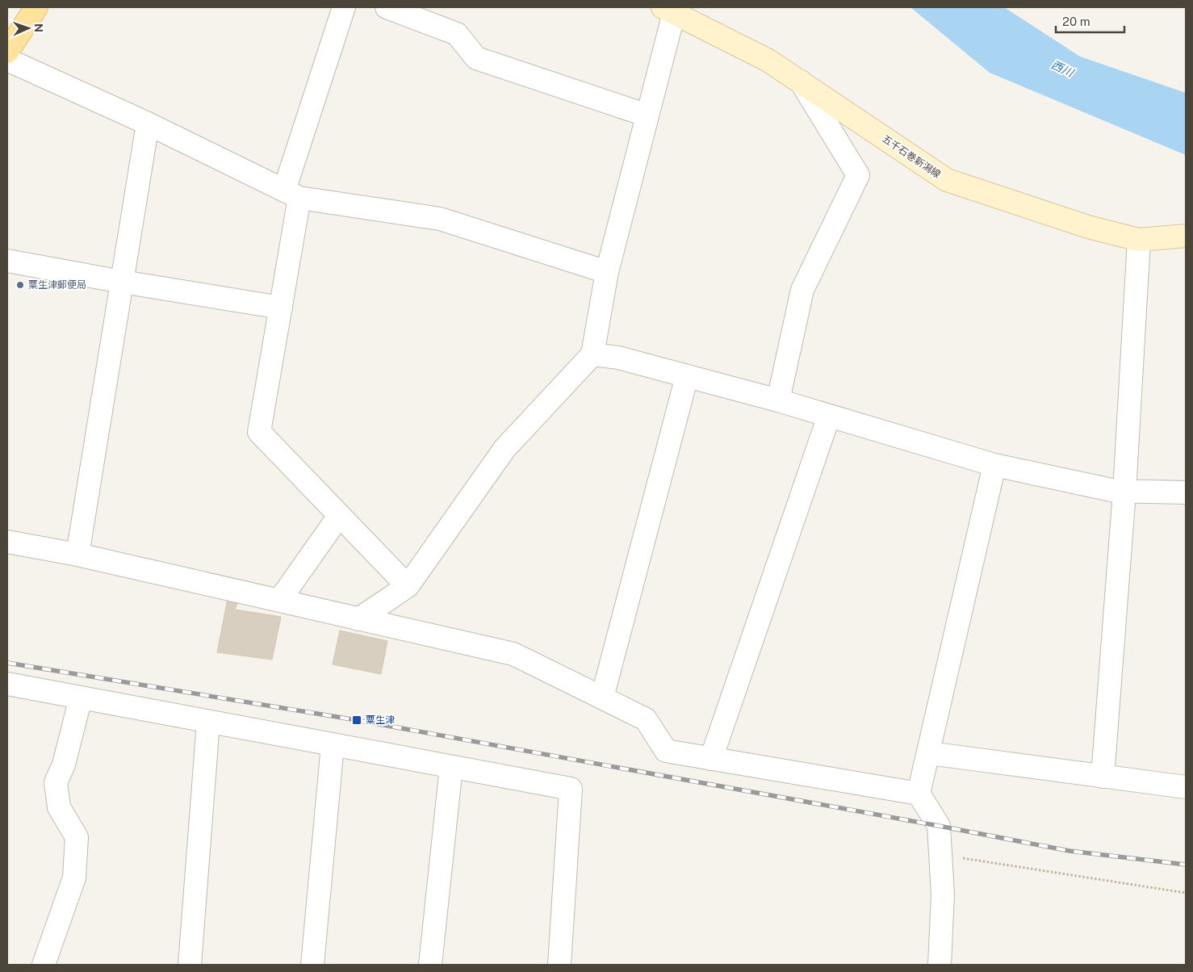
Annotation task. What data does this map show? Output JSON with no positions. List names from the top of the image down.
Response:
{
  "streets": {
    "main road": ["五千石巻新潟線"]
  },
  "water": ["西川"],
  "places": {
    "other": ["粟生津郵便局"],
    "transit": ["粟生津"]
  },
  "scale_bar": "20 m",
  "north": "right"
}
